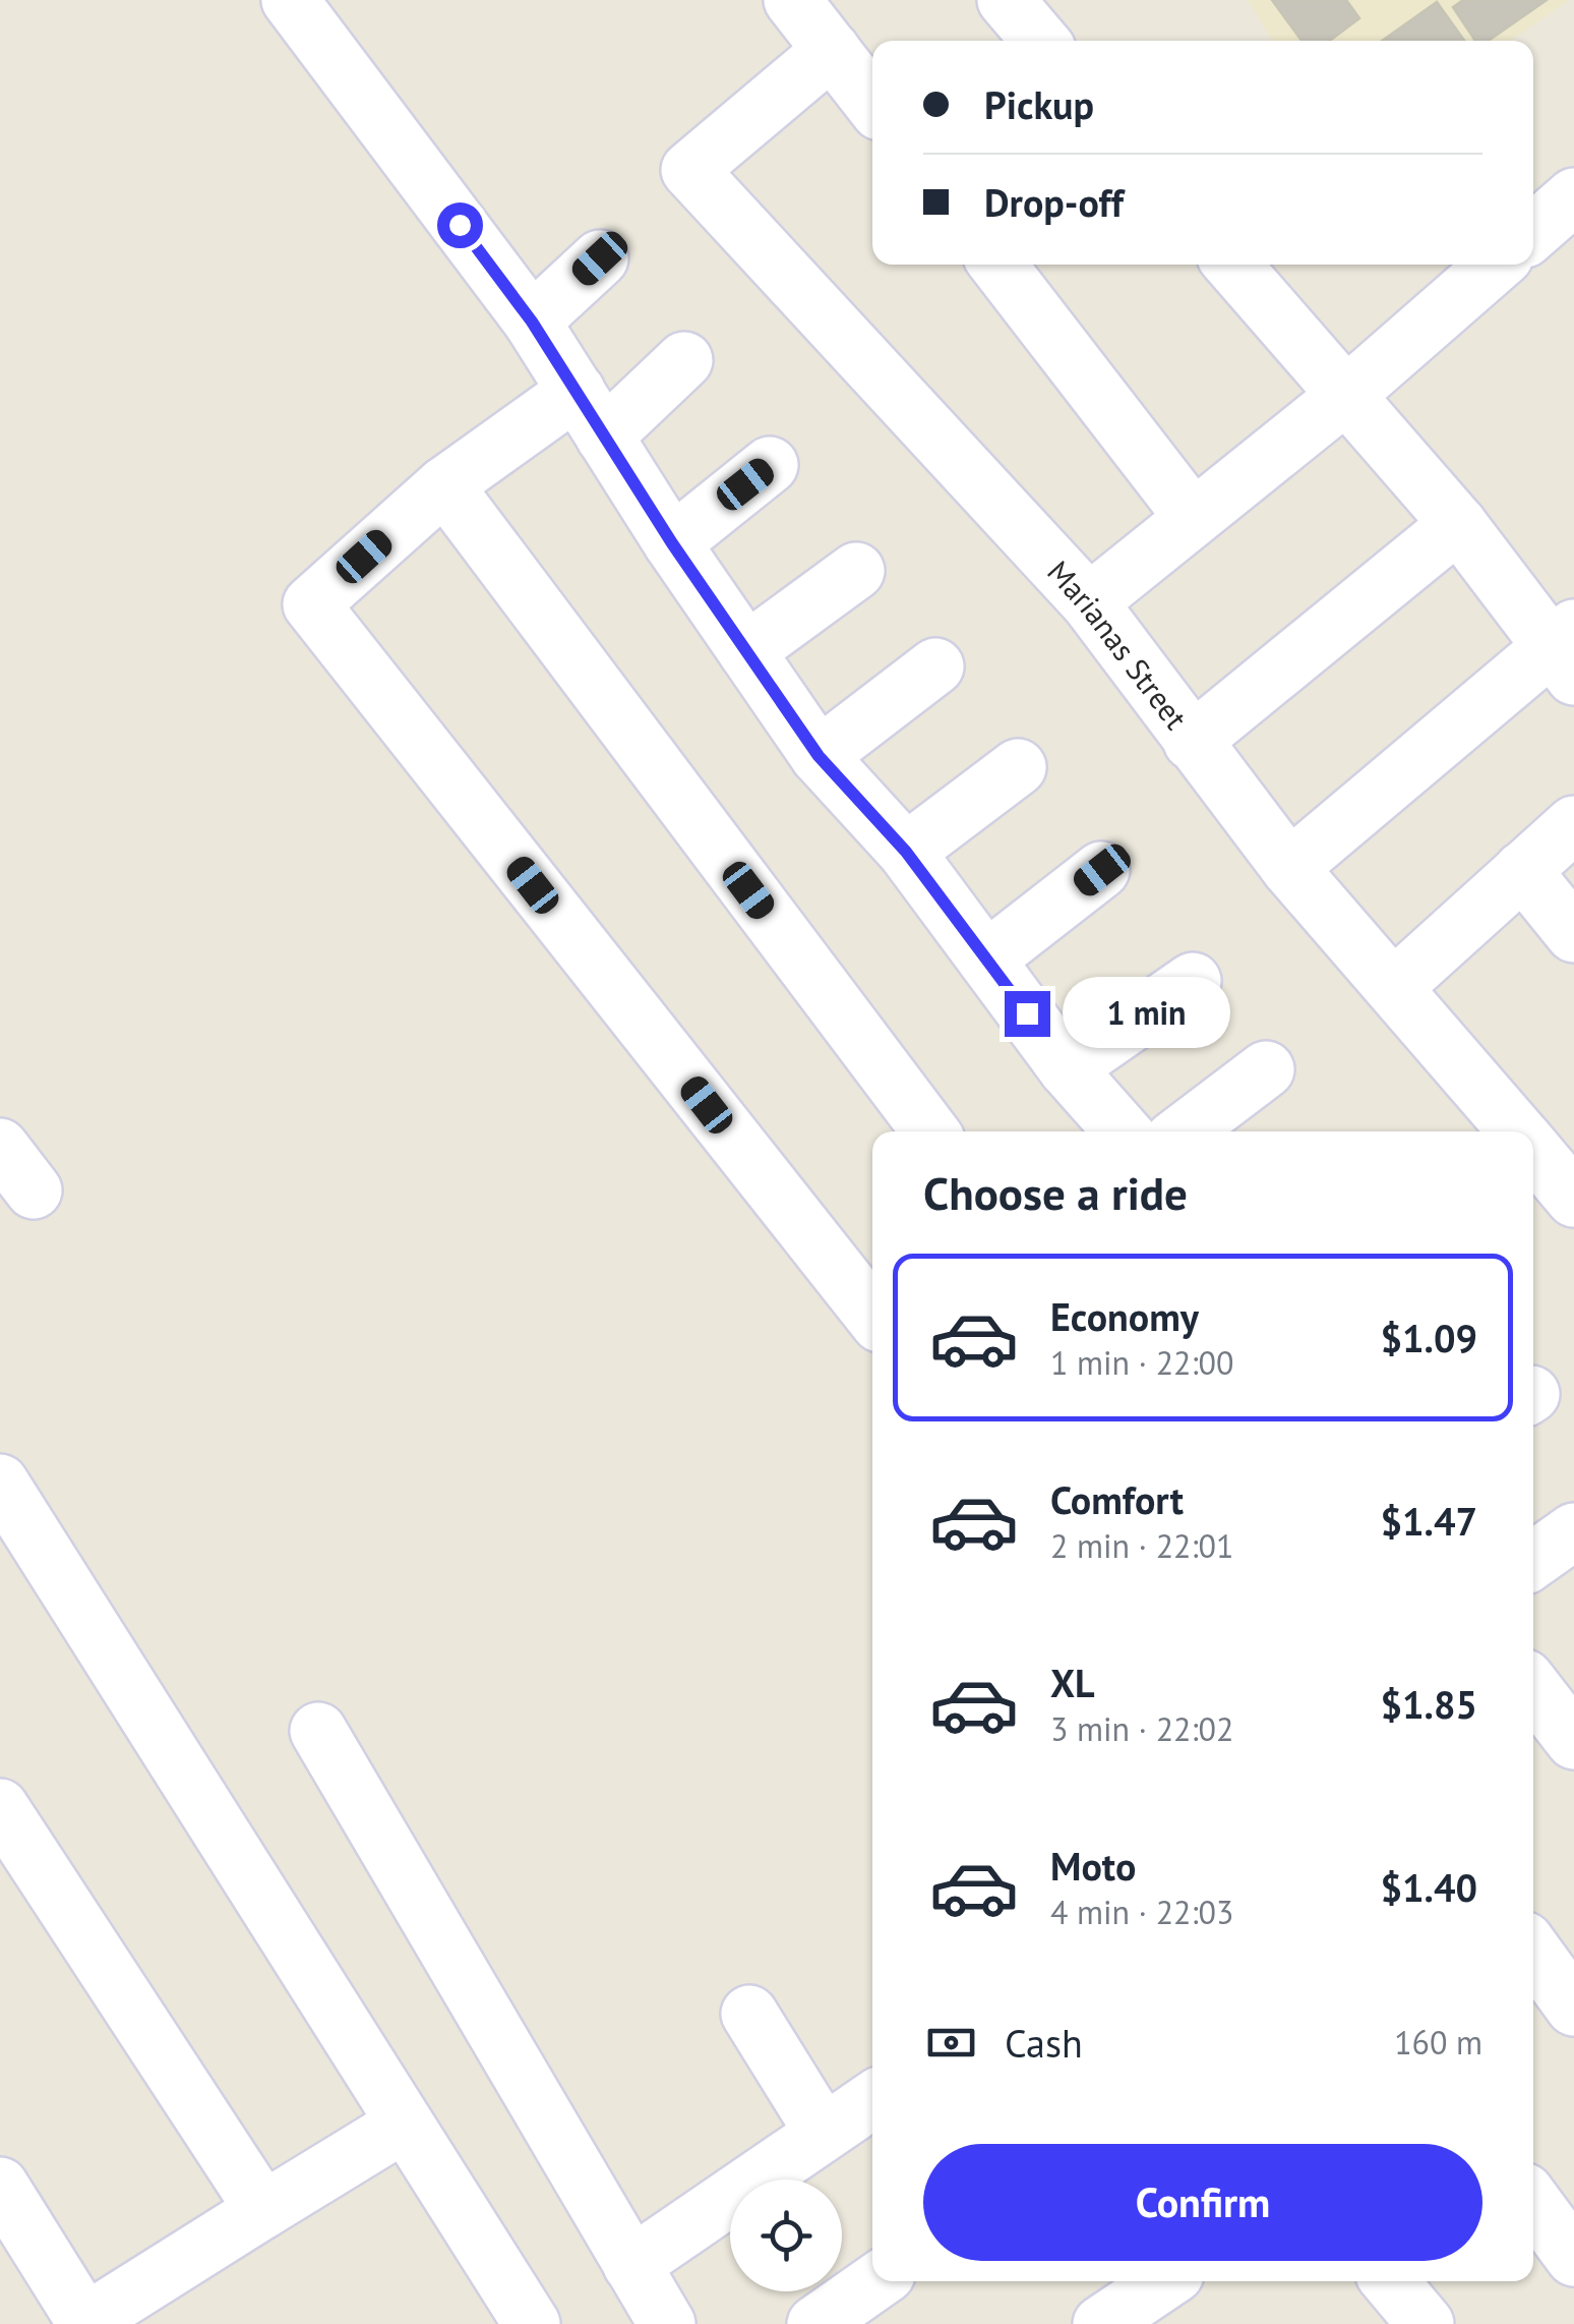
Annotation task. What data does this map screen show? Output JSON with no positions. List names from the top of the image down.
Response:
{
  "streets": {
    "street": ["Marianas Street"]
  },
  "page": {
    "banner": ["Pickup", "Drop-off"],
    "bubble": "1 min",
    "heading": "Choose a ride",
    "list": [
      {
        "name": "Economy",
        "note": "1 min · 22:00",
        "value": "$1.09"
      },
      {
        "name": "Comfort",
        "note": "2 min · 22:01",
        "value": "$1.47"
      },
      {
        "name": "XL",
        "note": "3 min · 22:02",
        "value": "$1.85"
      },
      {
        "name": "Moto",
        "note": "4 min · 22:03",
        "value": "$1.40"
      }
    ],
    "pay": ["Cash", "160 m"],
    "buttons": "Confirm"
  }
}
